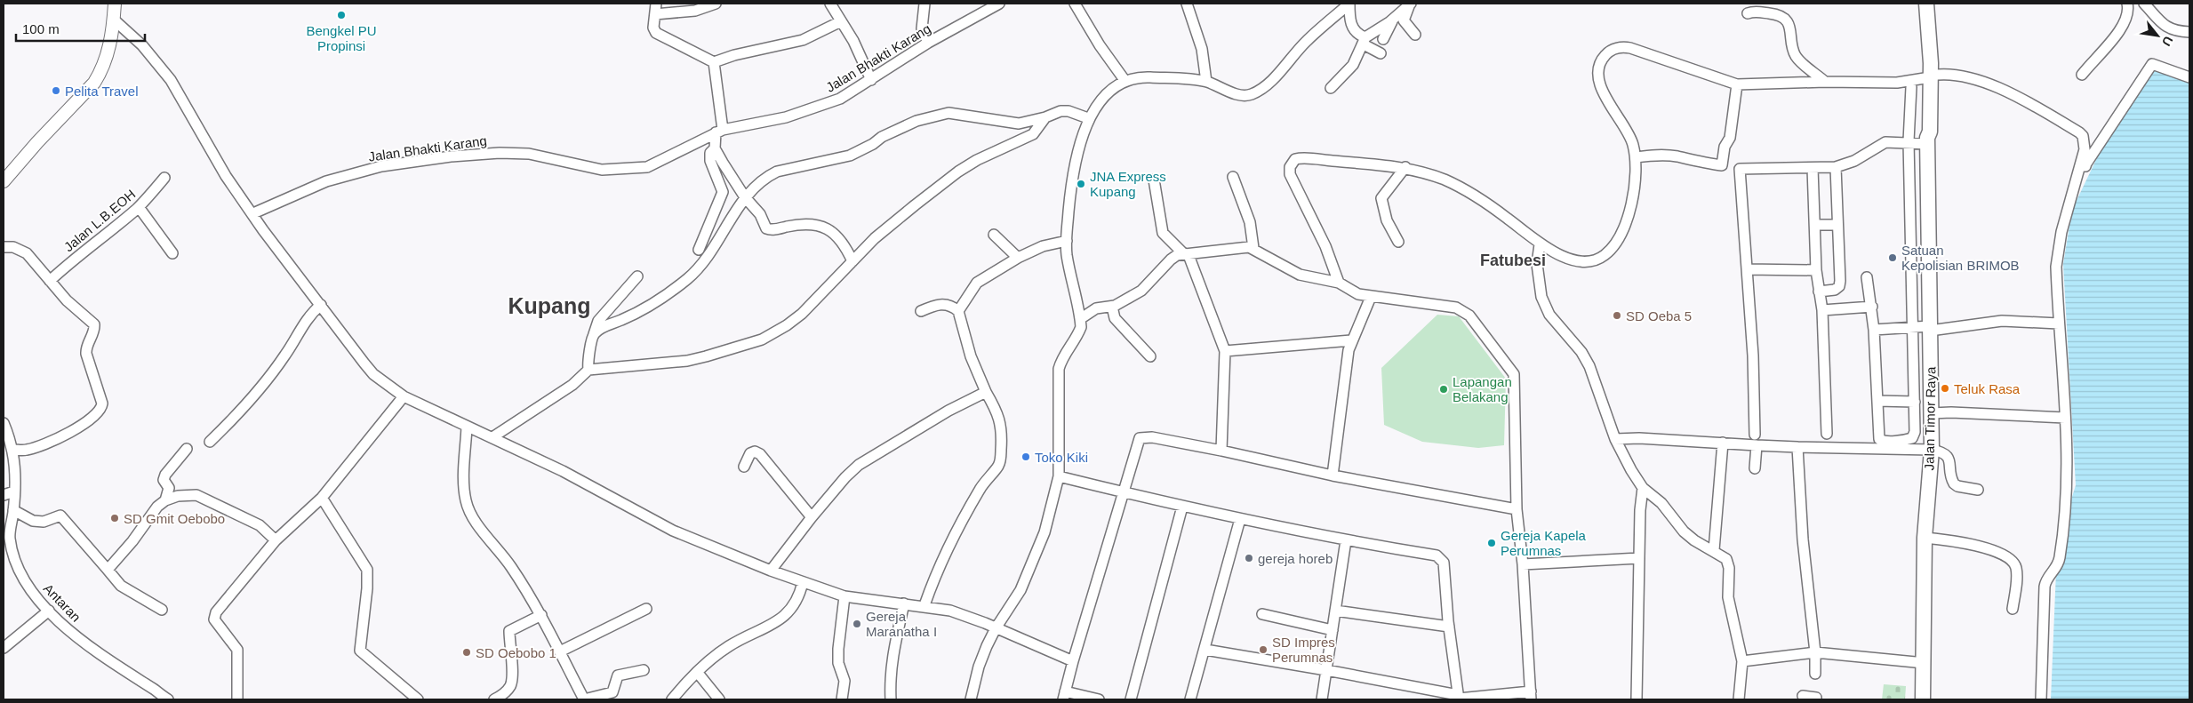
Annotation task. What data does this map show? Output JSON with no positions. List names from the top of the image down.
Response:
{
  "streets": {
    "highway": ["Jalan Timor Raya"],
    "street": ["Jalan Bhakti Karang", "Jalan L.B.EOH", "Antaran"]
  },
  "districts": ["Fatubesi", "Kupang"],
  "places": [
    "Bengkel PU Propinsi",
    "Pelita Travel",
    "JNA Express Kupang",
    "Satuan Kepolisian BRIMOB",
    "SD Oeba 5",
    "Teluk Rasa",
    "Lapangan Belakang",
    "Toko Kiki",
    "SD Gmit Oebobo",
    "Gereja Kapela Perumnas",
    "gereja horeb",
    "Gereja Maranatha I",
    "SD Impres Perumnas",
    "SD Oebobo 1"
  ],
  "scale_bar": "100 m",
  "north": "bottom right"
}
